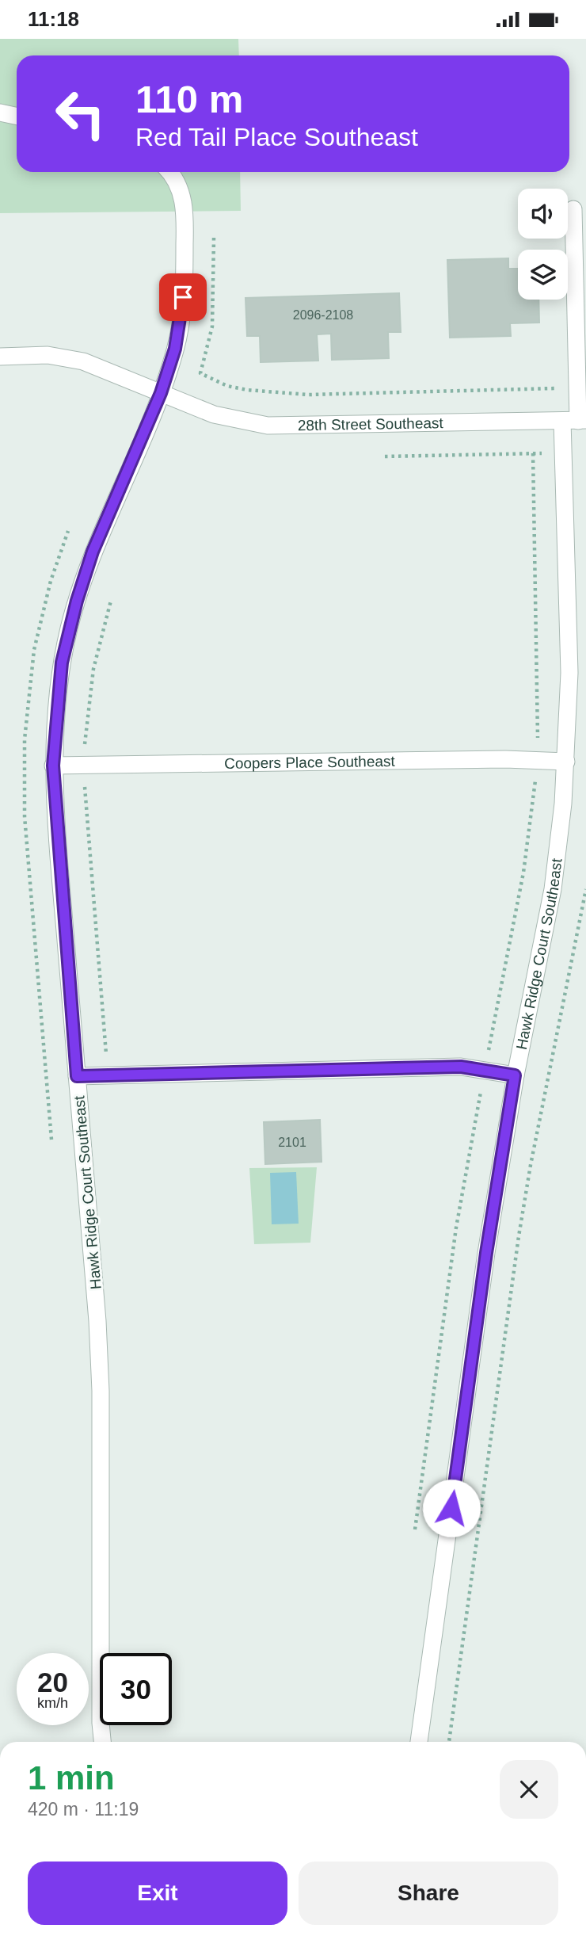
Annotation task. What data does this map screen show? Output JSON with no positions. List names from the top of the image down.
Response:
{
  "streets": {
    "street": ["28th Street Southeast", "Coopers Place Southeast", "Hawk Ridge Court Southeast"]
  },
  "crossings": [
    ["28th Street Southeast", "Hawk Ridge Court Southeast"],
    ["Coopers Place Southeast", "Hawk Ridge Court Southeast"]
  ],
  "house_numbers": ["2096-2108", "2101"],
  "page": {
    "status": "11:18",
    "turn": ["110 m", "Red Tail Place Southeast"],
    "speed": "20 km/h",
    "limit": "30",
    "heading": ["1 min", "420 m · 11:19"],
    "buttons": ["Exit", "Share"]
  }
}
